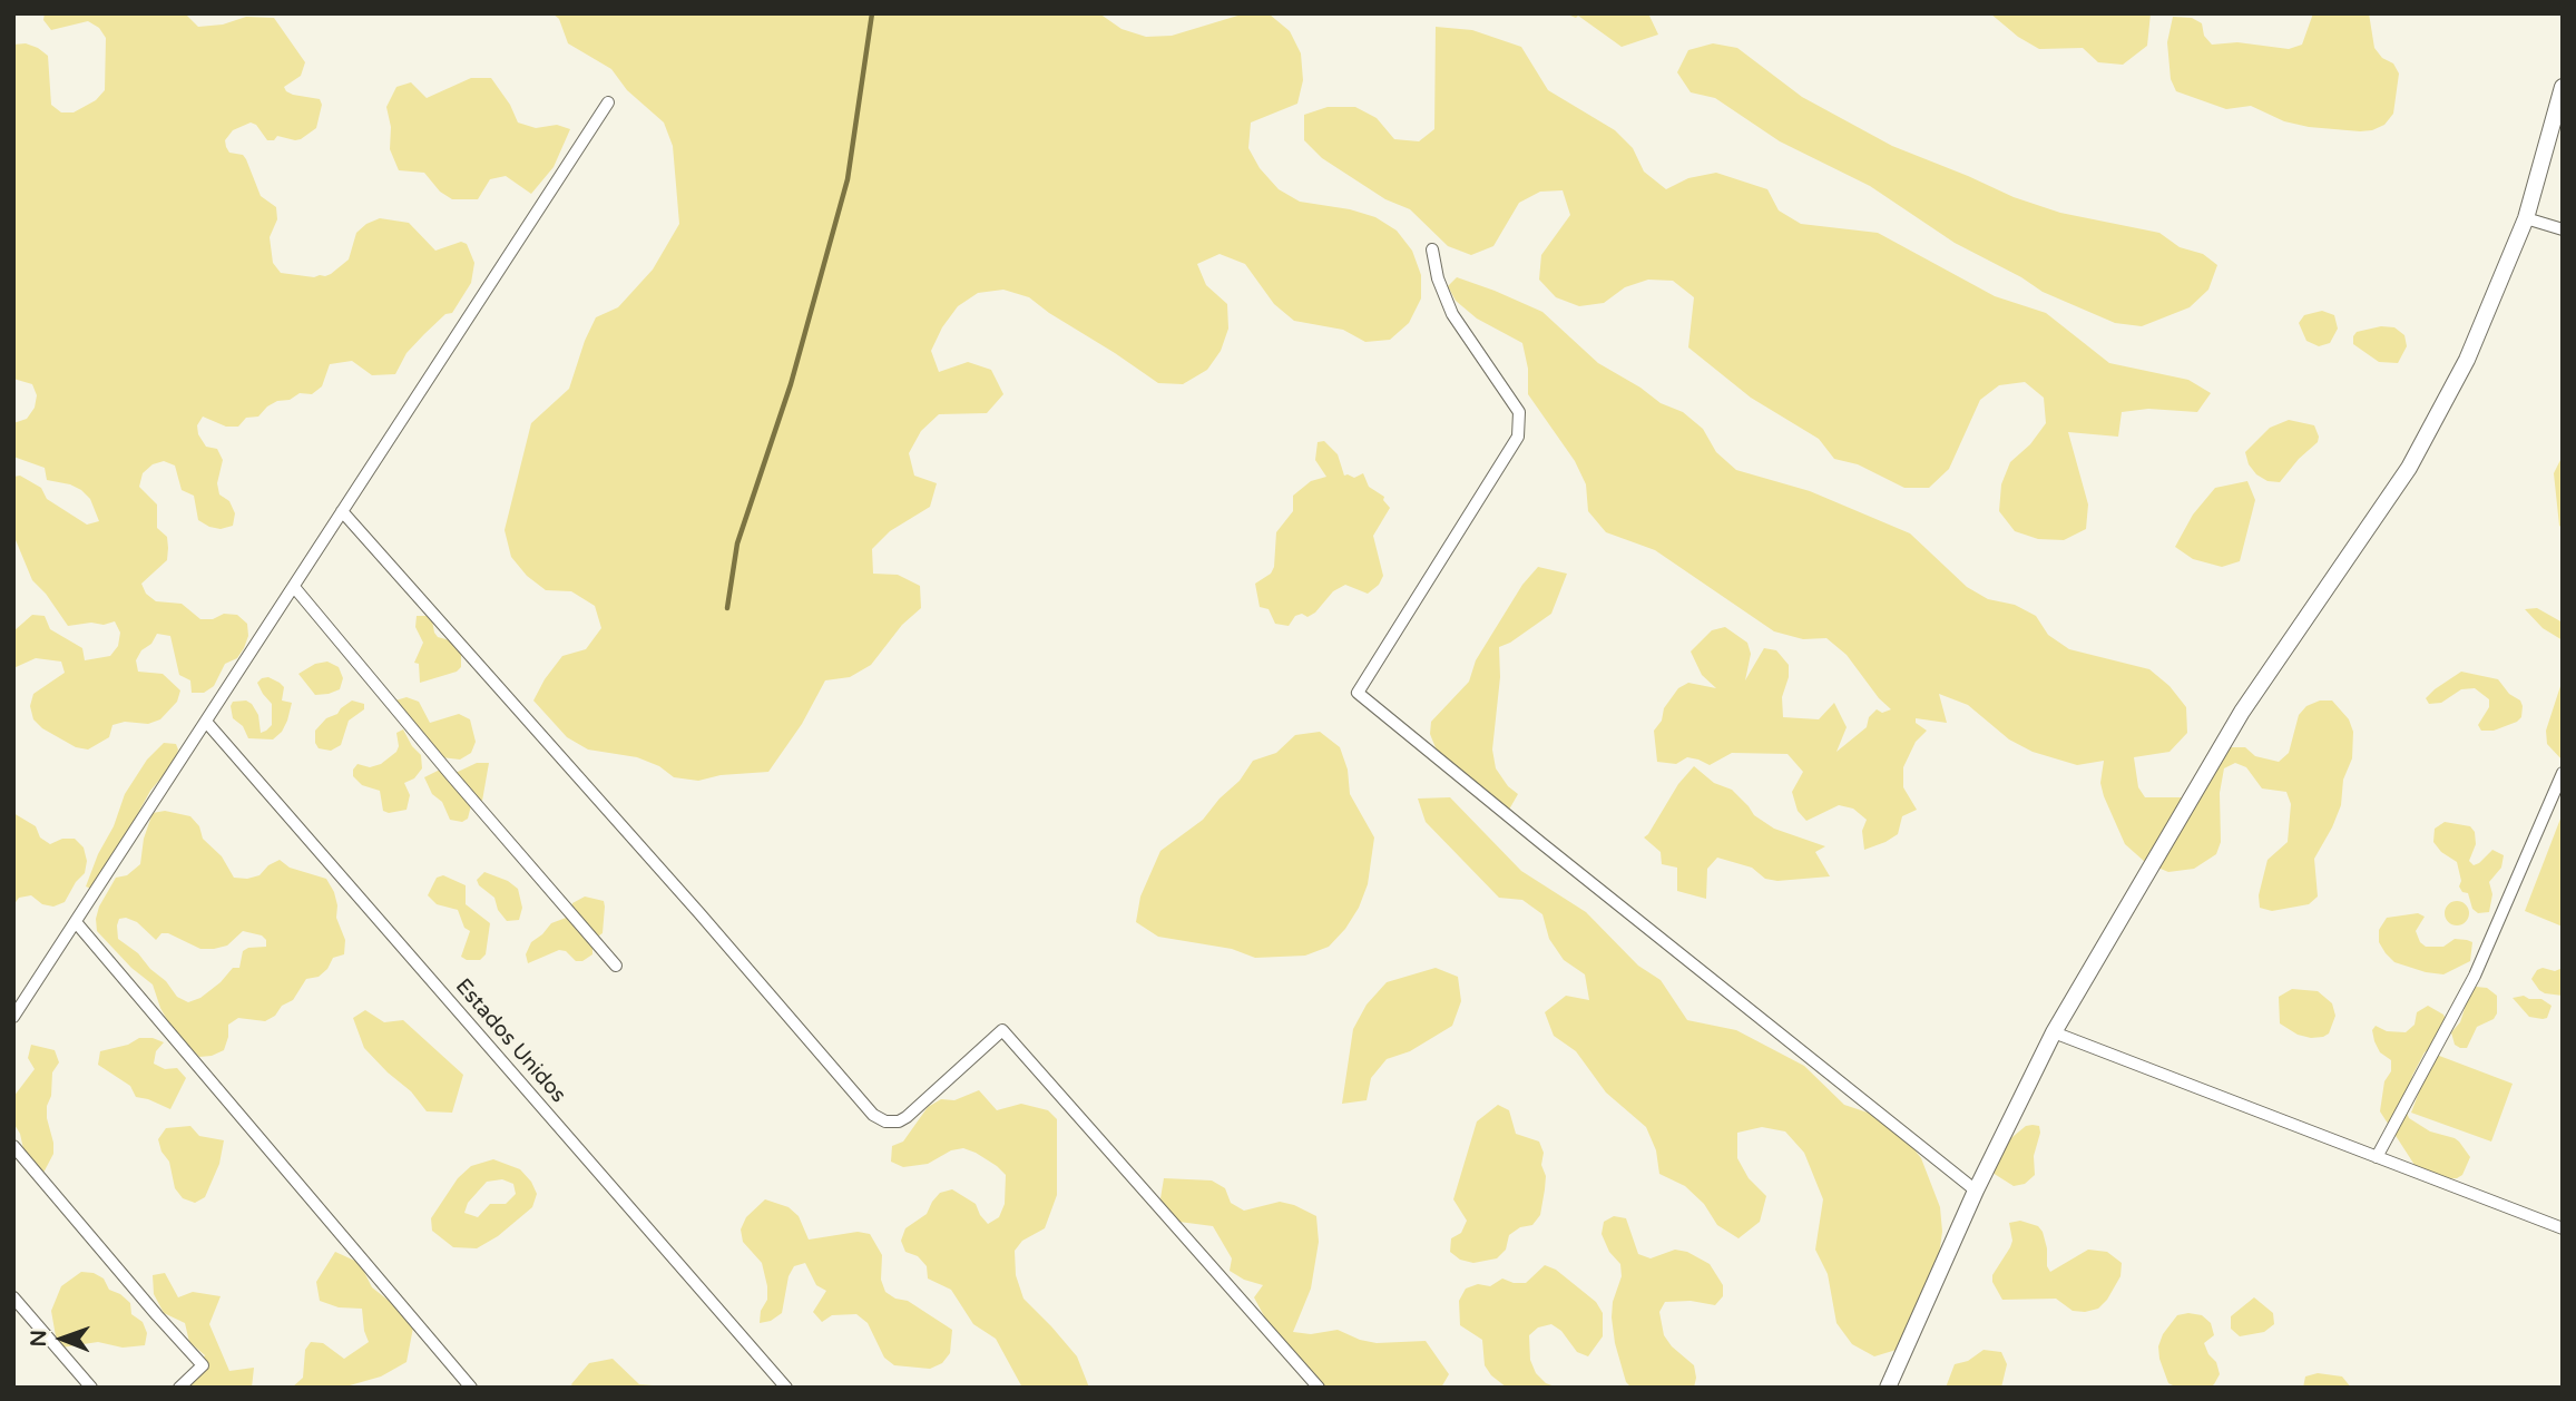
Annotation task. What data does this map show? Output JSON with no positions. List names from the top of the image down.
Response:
{
  "streets": {
    "street": ["Estados Unidos"]
  },
  "north": "left"
}
